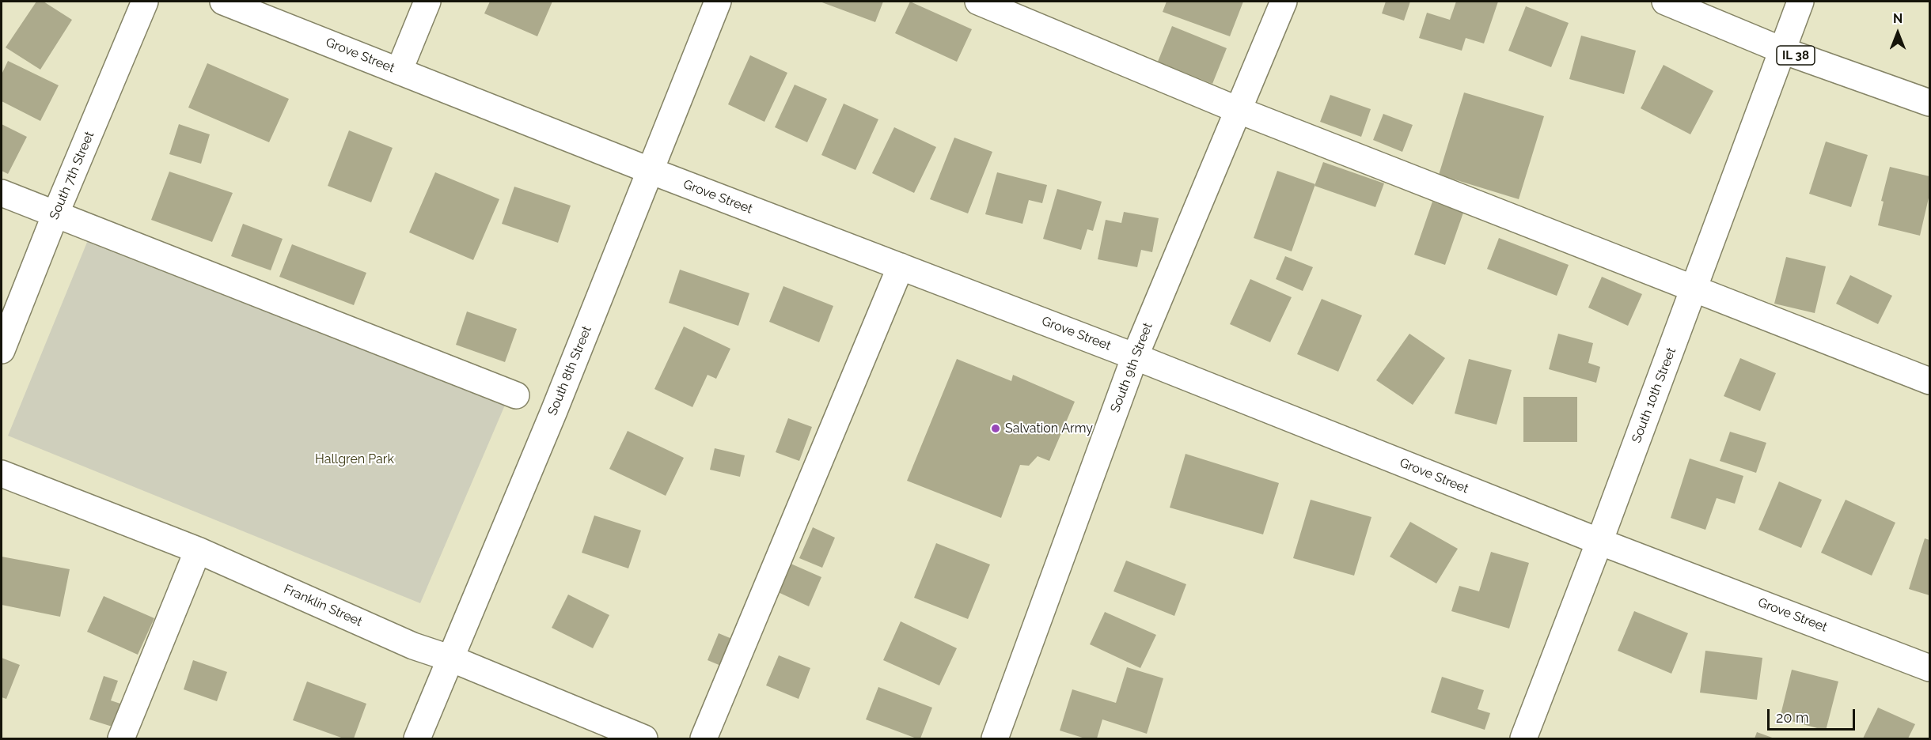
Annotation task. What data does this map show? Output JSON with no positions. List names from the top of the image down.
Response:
{
  "streets": {
    "street": [
      "Grove Street",
      "IL 38",
      "South 7th Street",
      "South 9th Street",
      "South 8th Street",
      "South 10th Street",
      "Franklin Street"
    ]
  },
  "crossings": [
    ["Grove Street", "South 9th Street"],
    ["Grove Street", "South 8th Street"],
    ["Grove Street", "South 10th Street"],
    ["IL 38", "South 10th Street"],
    ["South 8th Street", "Franklin Street"]
  ],
  "parks": ["Hallgren Park"],
  "places": ["Salvation Army"],
  "scale_bar": "20 m",
  "north": "top"
}
